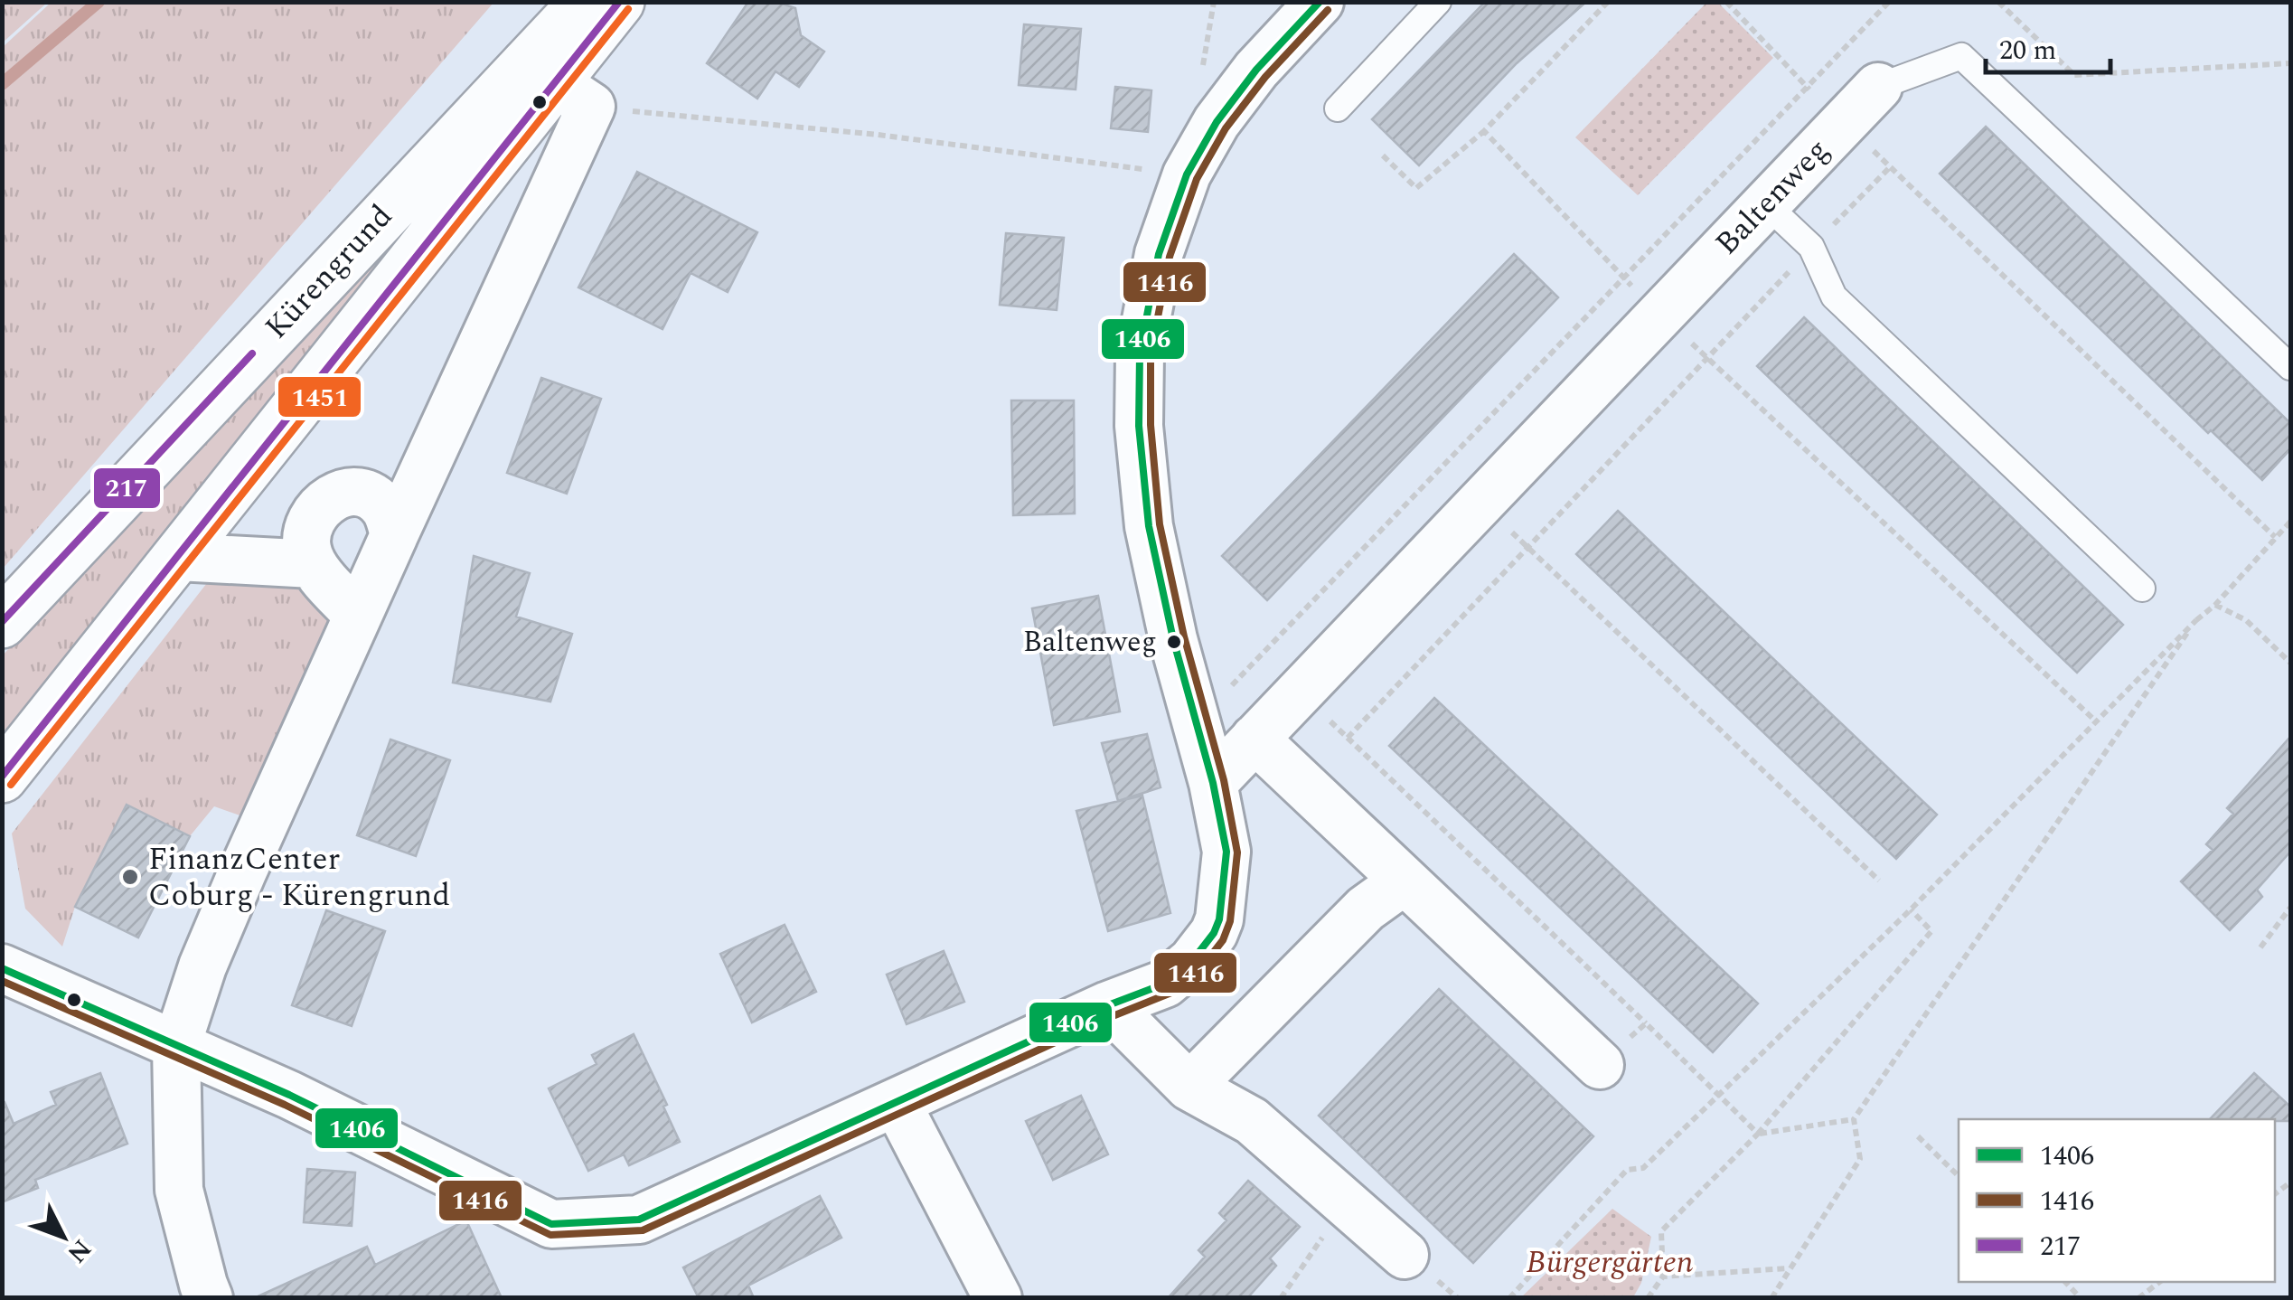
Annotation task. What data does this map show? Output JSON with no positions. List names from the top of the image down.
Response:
{
  "streets": {
    "main road": ["Kürengrund"],
    "street": ["Baltenweg"]
  },
  "parks": ["Bürgergärten"],
  "places": ["Baltenweg", "FinanzCenter Coburg - Kürengrund"],
  "lines": [
    "transit line 1406",
    "transit line 217",
    "transit line 1451",
    "transit line 1416"
  ],
  "legend": ["1406", "1416", "217"],
  "scale_bar": "20 m",
  "north": "bottom right"
}
